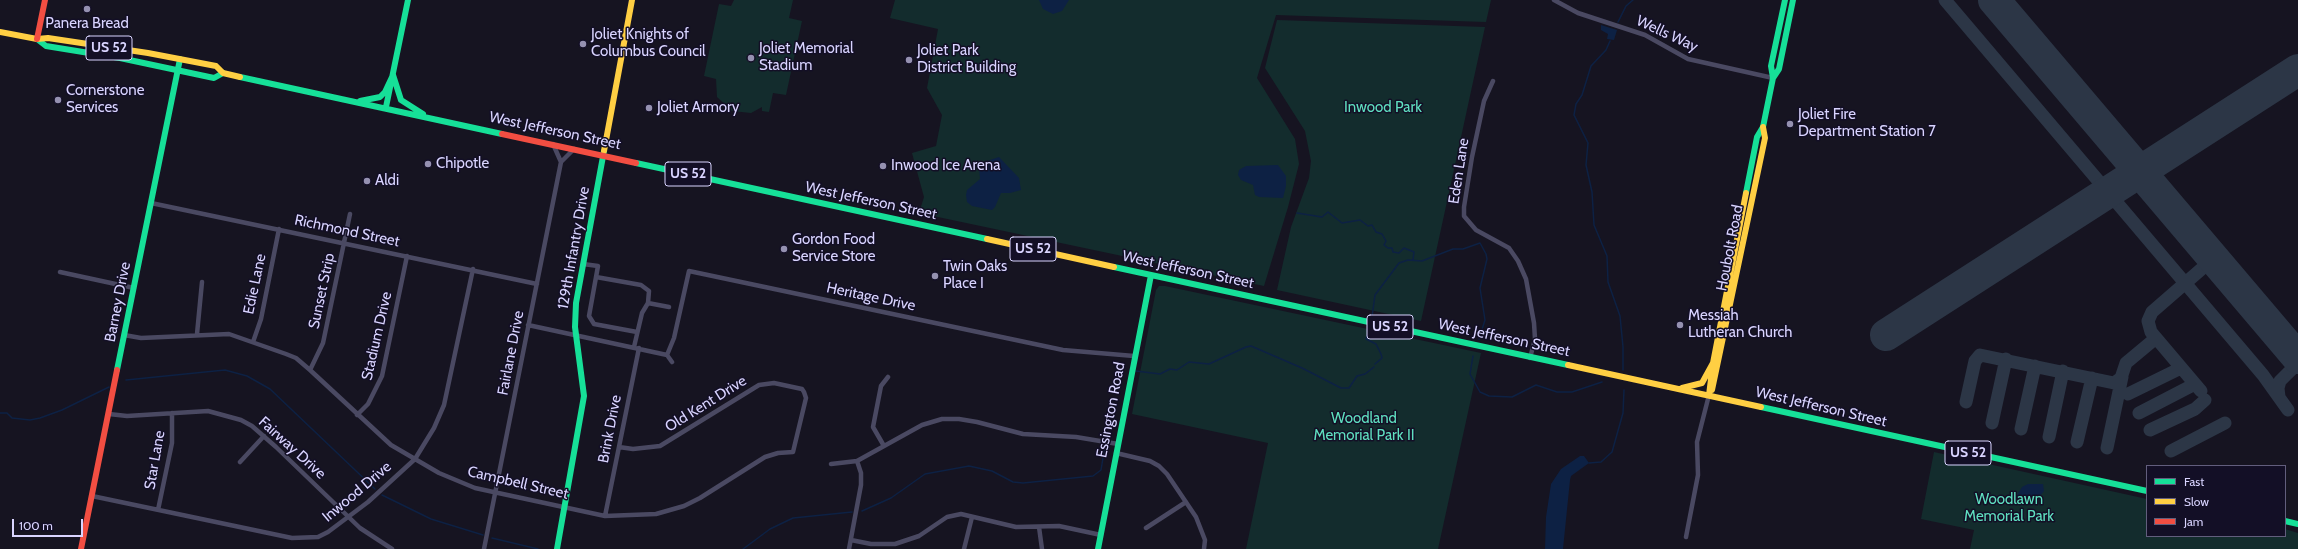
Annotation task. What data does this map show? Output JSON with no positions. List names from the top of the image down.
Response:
{
  "streets": {
    "main road": [
      "US 52",
      "West Jefferson Street",
      "129th Infantry Drive",
      "Houbolt Road",
      "Barney Drive",
      "Essington Road"
    ],
    "street": [
      "Wells Way",
      "Eden Lane",
      "Richmond Street",
      "Edie Lane",
      "Sunset Strip",
      "Heritage Drive",
      "Stadium Drive",
      "Fairlane Drive",
      "Old Kent Drive",
      "Brink Drive",
      "Fairway Drive",
      "Star Lane",
      "Campbell Street",
      "Inwood Drive"
    ]
  },
  "crossings": [
    ["Wells Way", "Houbolt Road"],
    ["West Jefferson Street", "Eden Lane"],
    ["West Jefferson Street", "129th Infantry Drive"],
    ["West Jefferson Street", "Houbolt Road"],
    ["West Jefferson Street", "Barney Drive"],
    ["West Jefferson Street", "Essington Road"],
    ["Richmond Street", "Edie Lane"],
    ["Richmond Street", "Sunset Strip"],
    ["Richmond Street", "Barney Drive"],
    ["Richmond Street", "Stadium Drive"],
    ["Richmond Street", "Fairlane Drive"],
    ["Richmond Street", "Inwood Drive"],
    ["129th Infantry Drive", "Campbell Street"],
    ["Edie Lane", "Campbell Street"],
    ["Sunset Strip", "Campbell Street"],
    ["Heritage Drive", "Essington Road"],
    ["Barney Drive", "Fairway Drive"],
    ["Barney Drive", "Campbell Street"],
    ["Barney Drive", "Inwood Drive"],
    ["Stadium Drive", "Campbell Street"],
    ["Fairlane Drive", "Campbell Street"],
    ["Old Kent Drive", "Brink Drive"],
    ["Old Kent Drive", "Campbell Street"],
    ["Brink Drive", "Campbell Street"],
    ["Fairway Drive", "Star Lane"],
    ["Fairway Drive", "Inwood Drive"],
    ["Star Lane", "Inwood Drive"],
    ["Campbell Street", "Inwood Drive"]
  ],
  "parks": ["Inwood Park", "Woodland Memorial Park II", "Woodlawn Memorial Park"],
  "places": [
    "Panera Bread",
    "Joliet Knights of Columbus Council",
    "Joliet Memorial Stadium",
    "Joliet Park District Building",
    "Cornerstone Services",
    "Joliet Armory",
    "Joliet Fire Department Station 7",
    "Chipotle",
    "Inwood Ice Arena",
    "Aldi",
    "Gordon Food Service Store",
    "Twin Oaks Place I",
    "Messiah Lutheran Church"
  ],
  "legend": ["Fast", "Slow", "Jam"],
  "scale_bar": "100 m"
}
